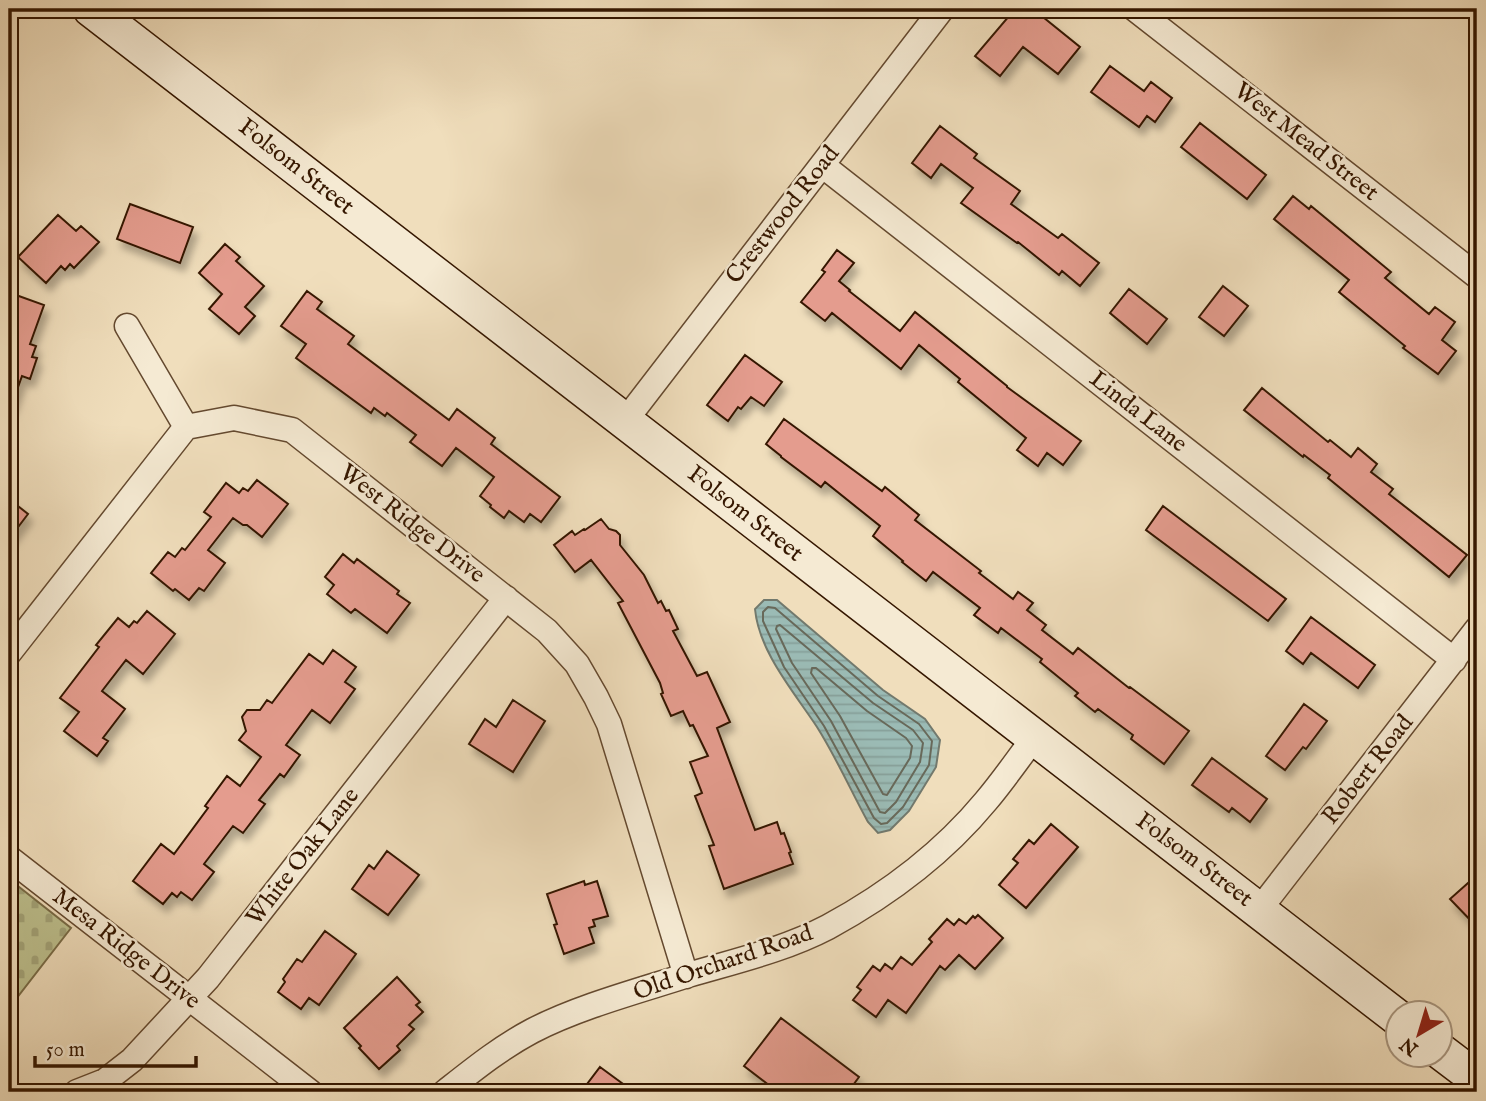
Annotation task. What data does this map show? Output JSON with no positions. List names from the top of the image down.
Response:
{
  "streets": {
    "street": [
      "West Mead Street",
      "Folsom Street",
      "Crestwood Road",
      "Linda Lane",
      "West Ridge Drive",
      "Robert Road",
      "White Oak Lane",
      "Mesa Ridge Drive",
      "Old Orchard Road"
    ]
  },
  "crossings": [
    ["Folsom Street", "Crestwood Road"],
    ["Folsom Street", "Robert Road"],
    ["Folsom Street", "Old Orchard Road"],
    ["Crestwood Road", "Linda Lane"],
    ["Linda Lane", "Robert Road"],
    ["West Ridge Drive", "White Oak Lane"],
    ["West Ridge Drive", "Old Orchard Road"],
    ["White Oak Lane", "Mesa Ridge Drive"]
  ],
  "scale_bar": "50 m",
  "north": "bottom left"
}
